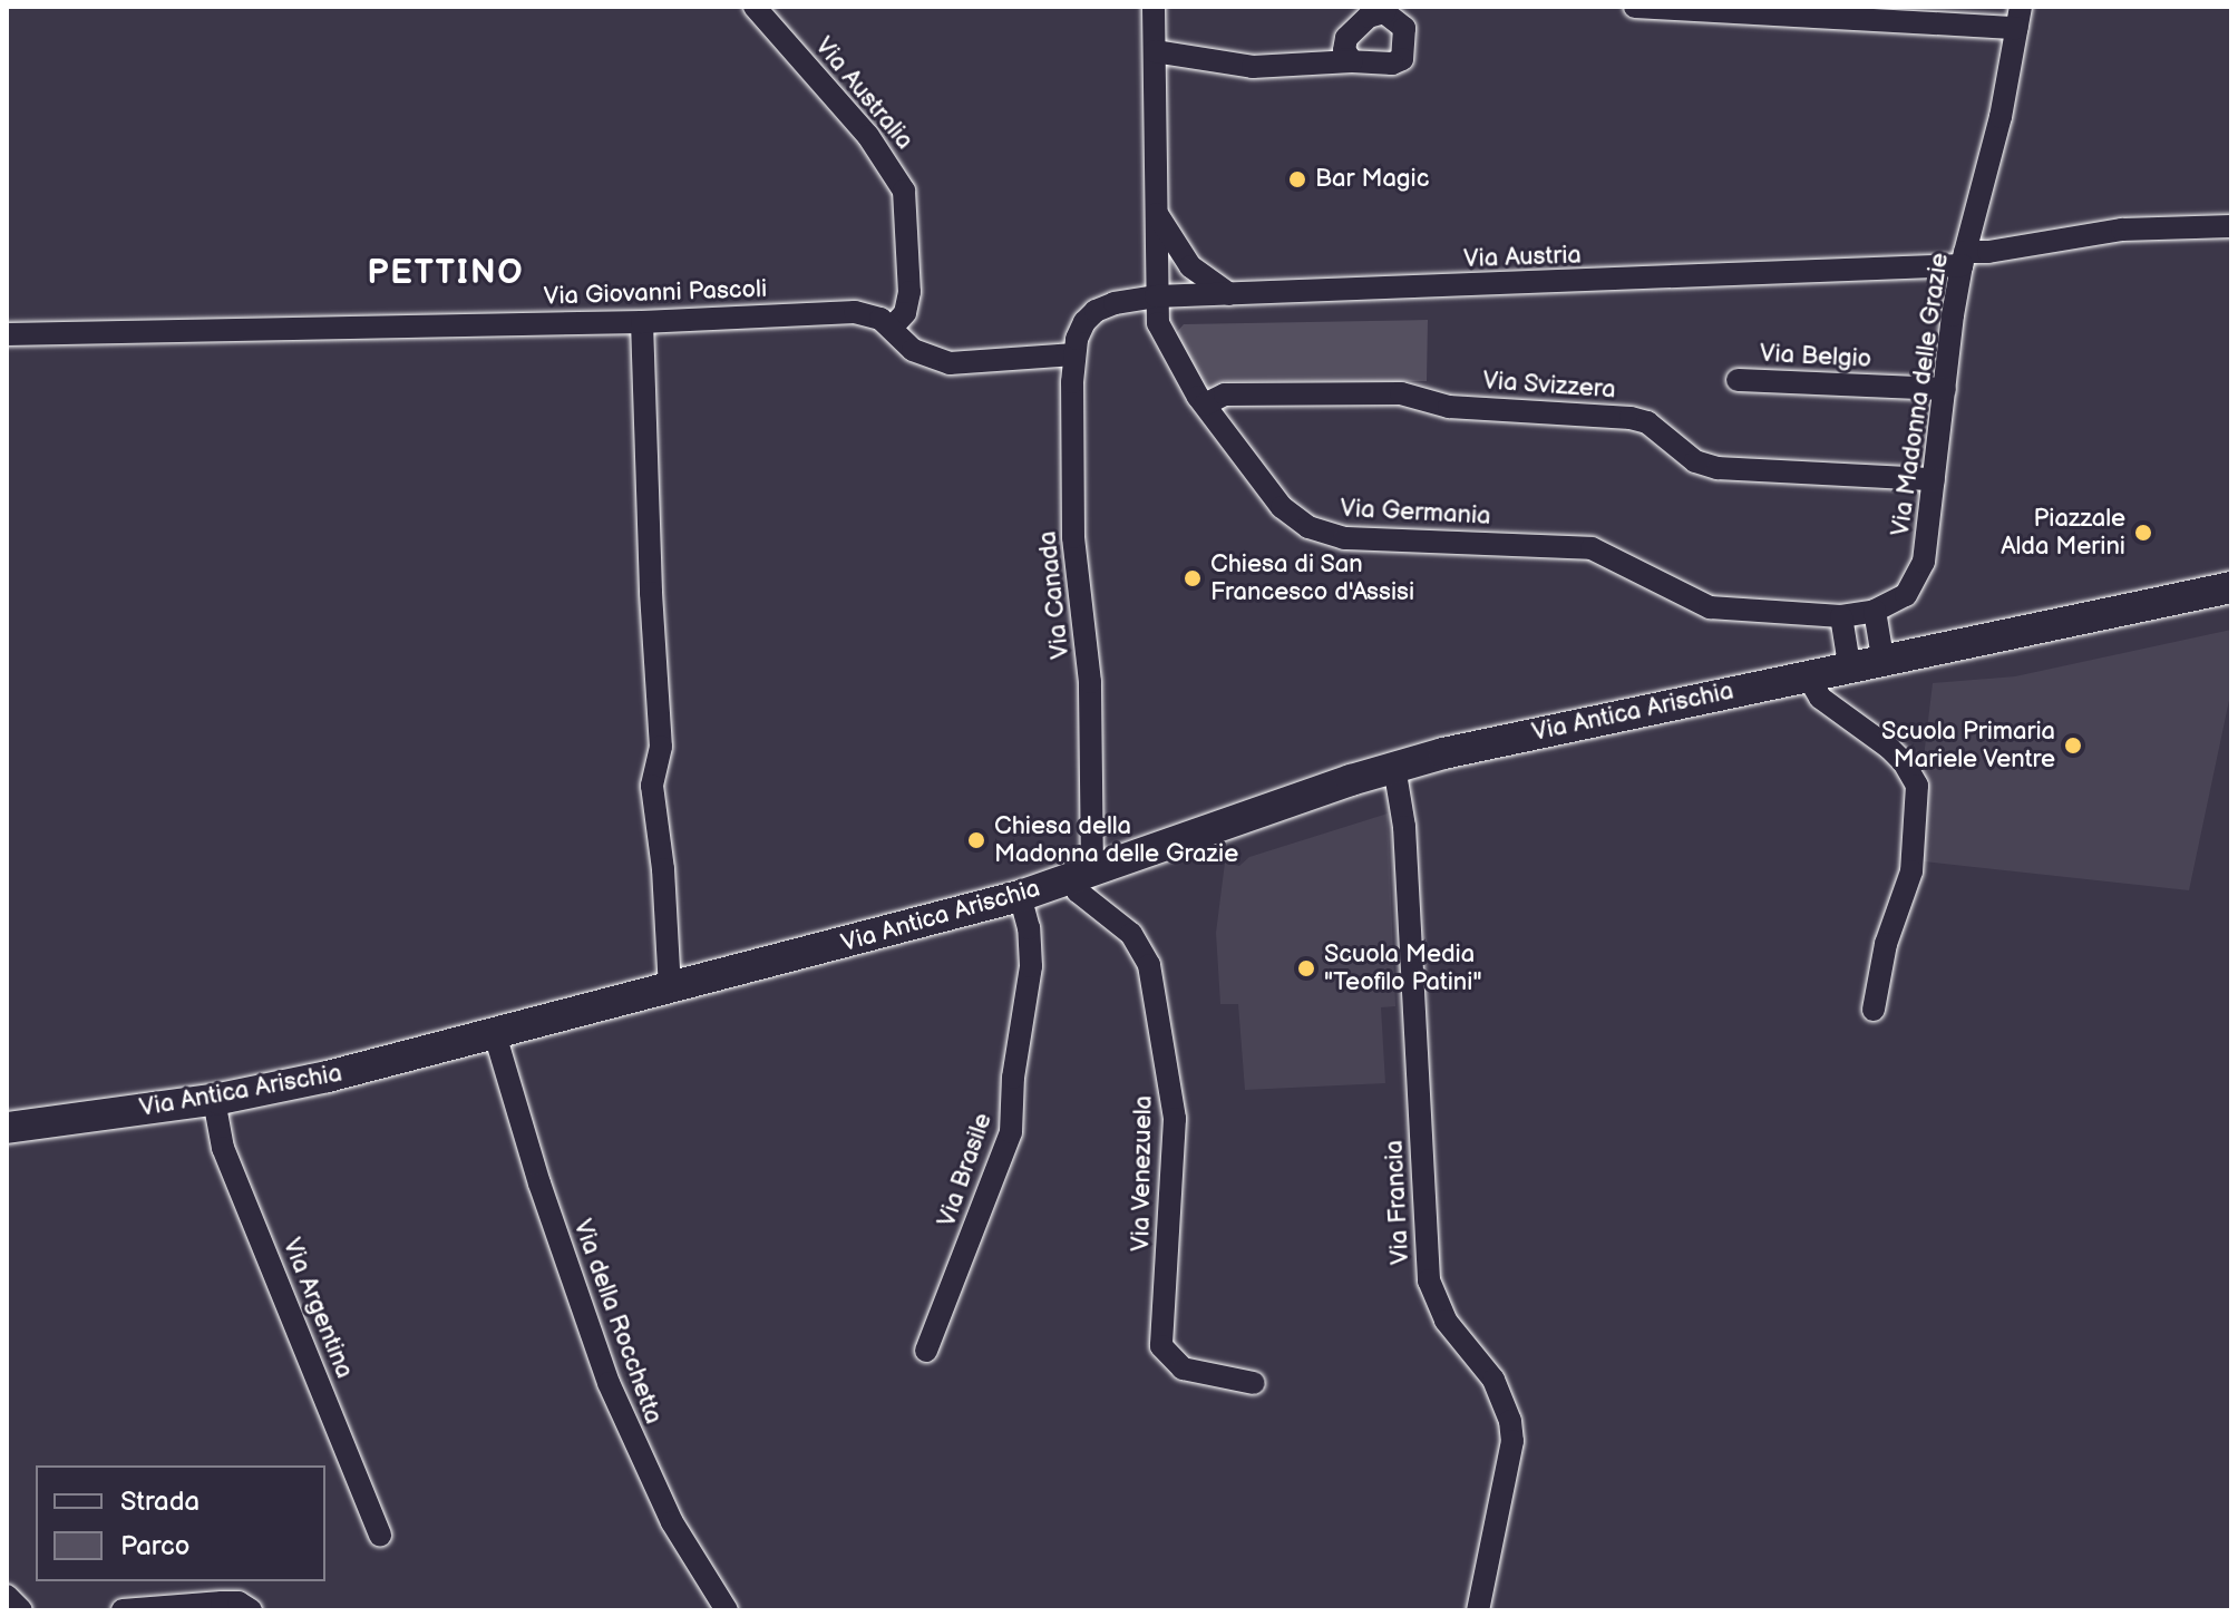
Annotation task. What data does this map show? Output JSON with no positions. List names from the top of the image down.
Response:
{
  "streets": {
    "main road": ["Via Antica Arischia"],
    "street": [
      "Via Australia",
      "Via Austria",
      "Via Giovanni Pascoli",
      "Via Belgio",
      "Via Svizzera",
      "Via Madonna delle Grazie",
      "Via Germania",
      "Via Canada",
      "Via Brasile",
      "Via Venezuela",
      "Via Francia",
      "Via Argentina",
      "Via della Rocchetta"
    ]
  },
  "crossings": [
    ["Via Australia", "Via Giovanni Pascoli"],
    ["Via Austria", "Via Madonna delle Grazie"],
    ["Via Austria", "Via Germania"],
    ["Via Austria", "Via Canada"],
    ["Via Giovanni Pascoli", "Via Canada"],
    ["Via Belgio", "Via Madonna delle Grazie"],
    ["Via Svizzera", "Via Madonna delle Grazie"],
    ["Via Svizzera", "Via Germania"],
    ["Via Madonna delle Grazie", "Via Germania"],
    ["Via Canada", "Via Antica Arischia"],
    ["Via Canada", "Via Venezuela"],
    ["Via Antica Arischia", "Via Brasile"],
    ["Via Antica Arischia", "Via Venezuela"],
    ["Via Antica Arischia", "Via Francia"],
    ["Via Antica Arischia", "Via Argentina"],
    ["Via Antica Arischia", "Via della Rocchetta"]
  ],
  "districts": ["PETTINO"],
  "places": [
    "Bar Magic",
    "Piazzale Alda Merini",
    "Chiesa di San Francesco d'Assisi",
    "Scuola Primaria Mariele Ventre",
    "Chiesa della Madonna delle Grazie",
    "Scuola Media \"Teofilo Patini\""
  ],
  "legend": ["Strada", "Parco"]
}
